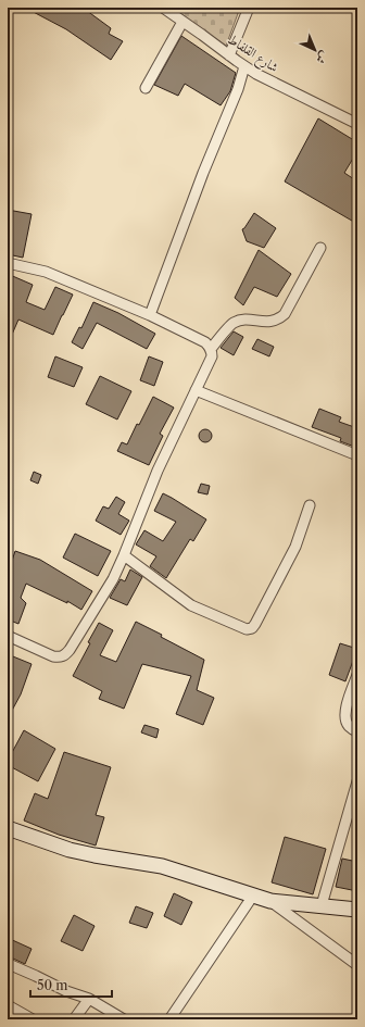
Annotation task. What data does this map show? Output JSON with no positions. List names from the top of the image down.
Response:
{
  "streets": {
    "street": ["شارع القلفاط"]
  },
  "scale_bar": "50 m",
  "north": "bottom right"
}
